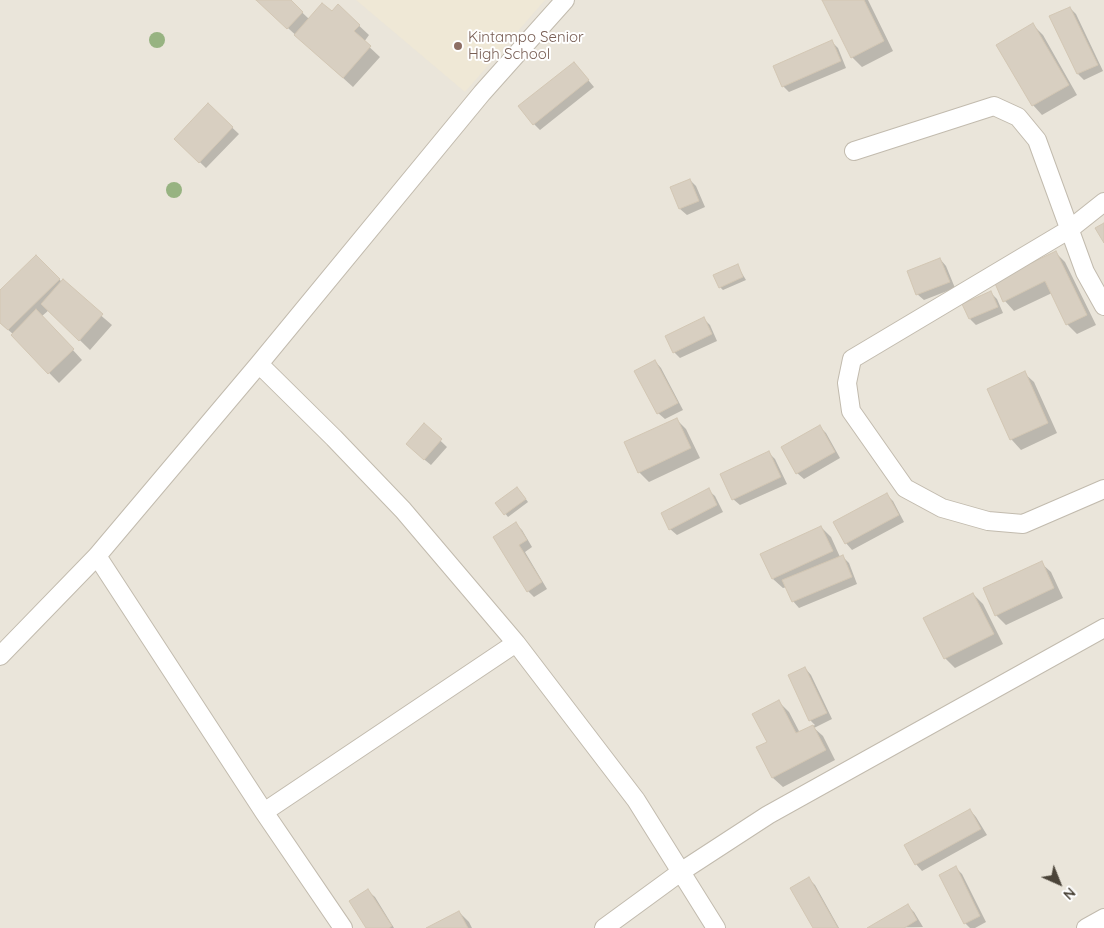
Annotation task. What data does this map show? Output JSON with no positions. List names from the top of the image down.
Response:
{
  "places": ["Kintampo Senior High School"],
  "north": "bottom right"
}
